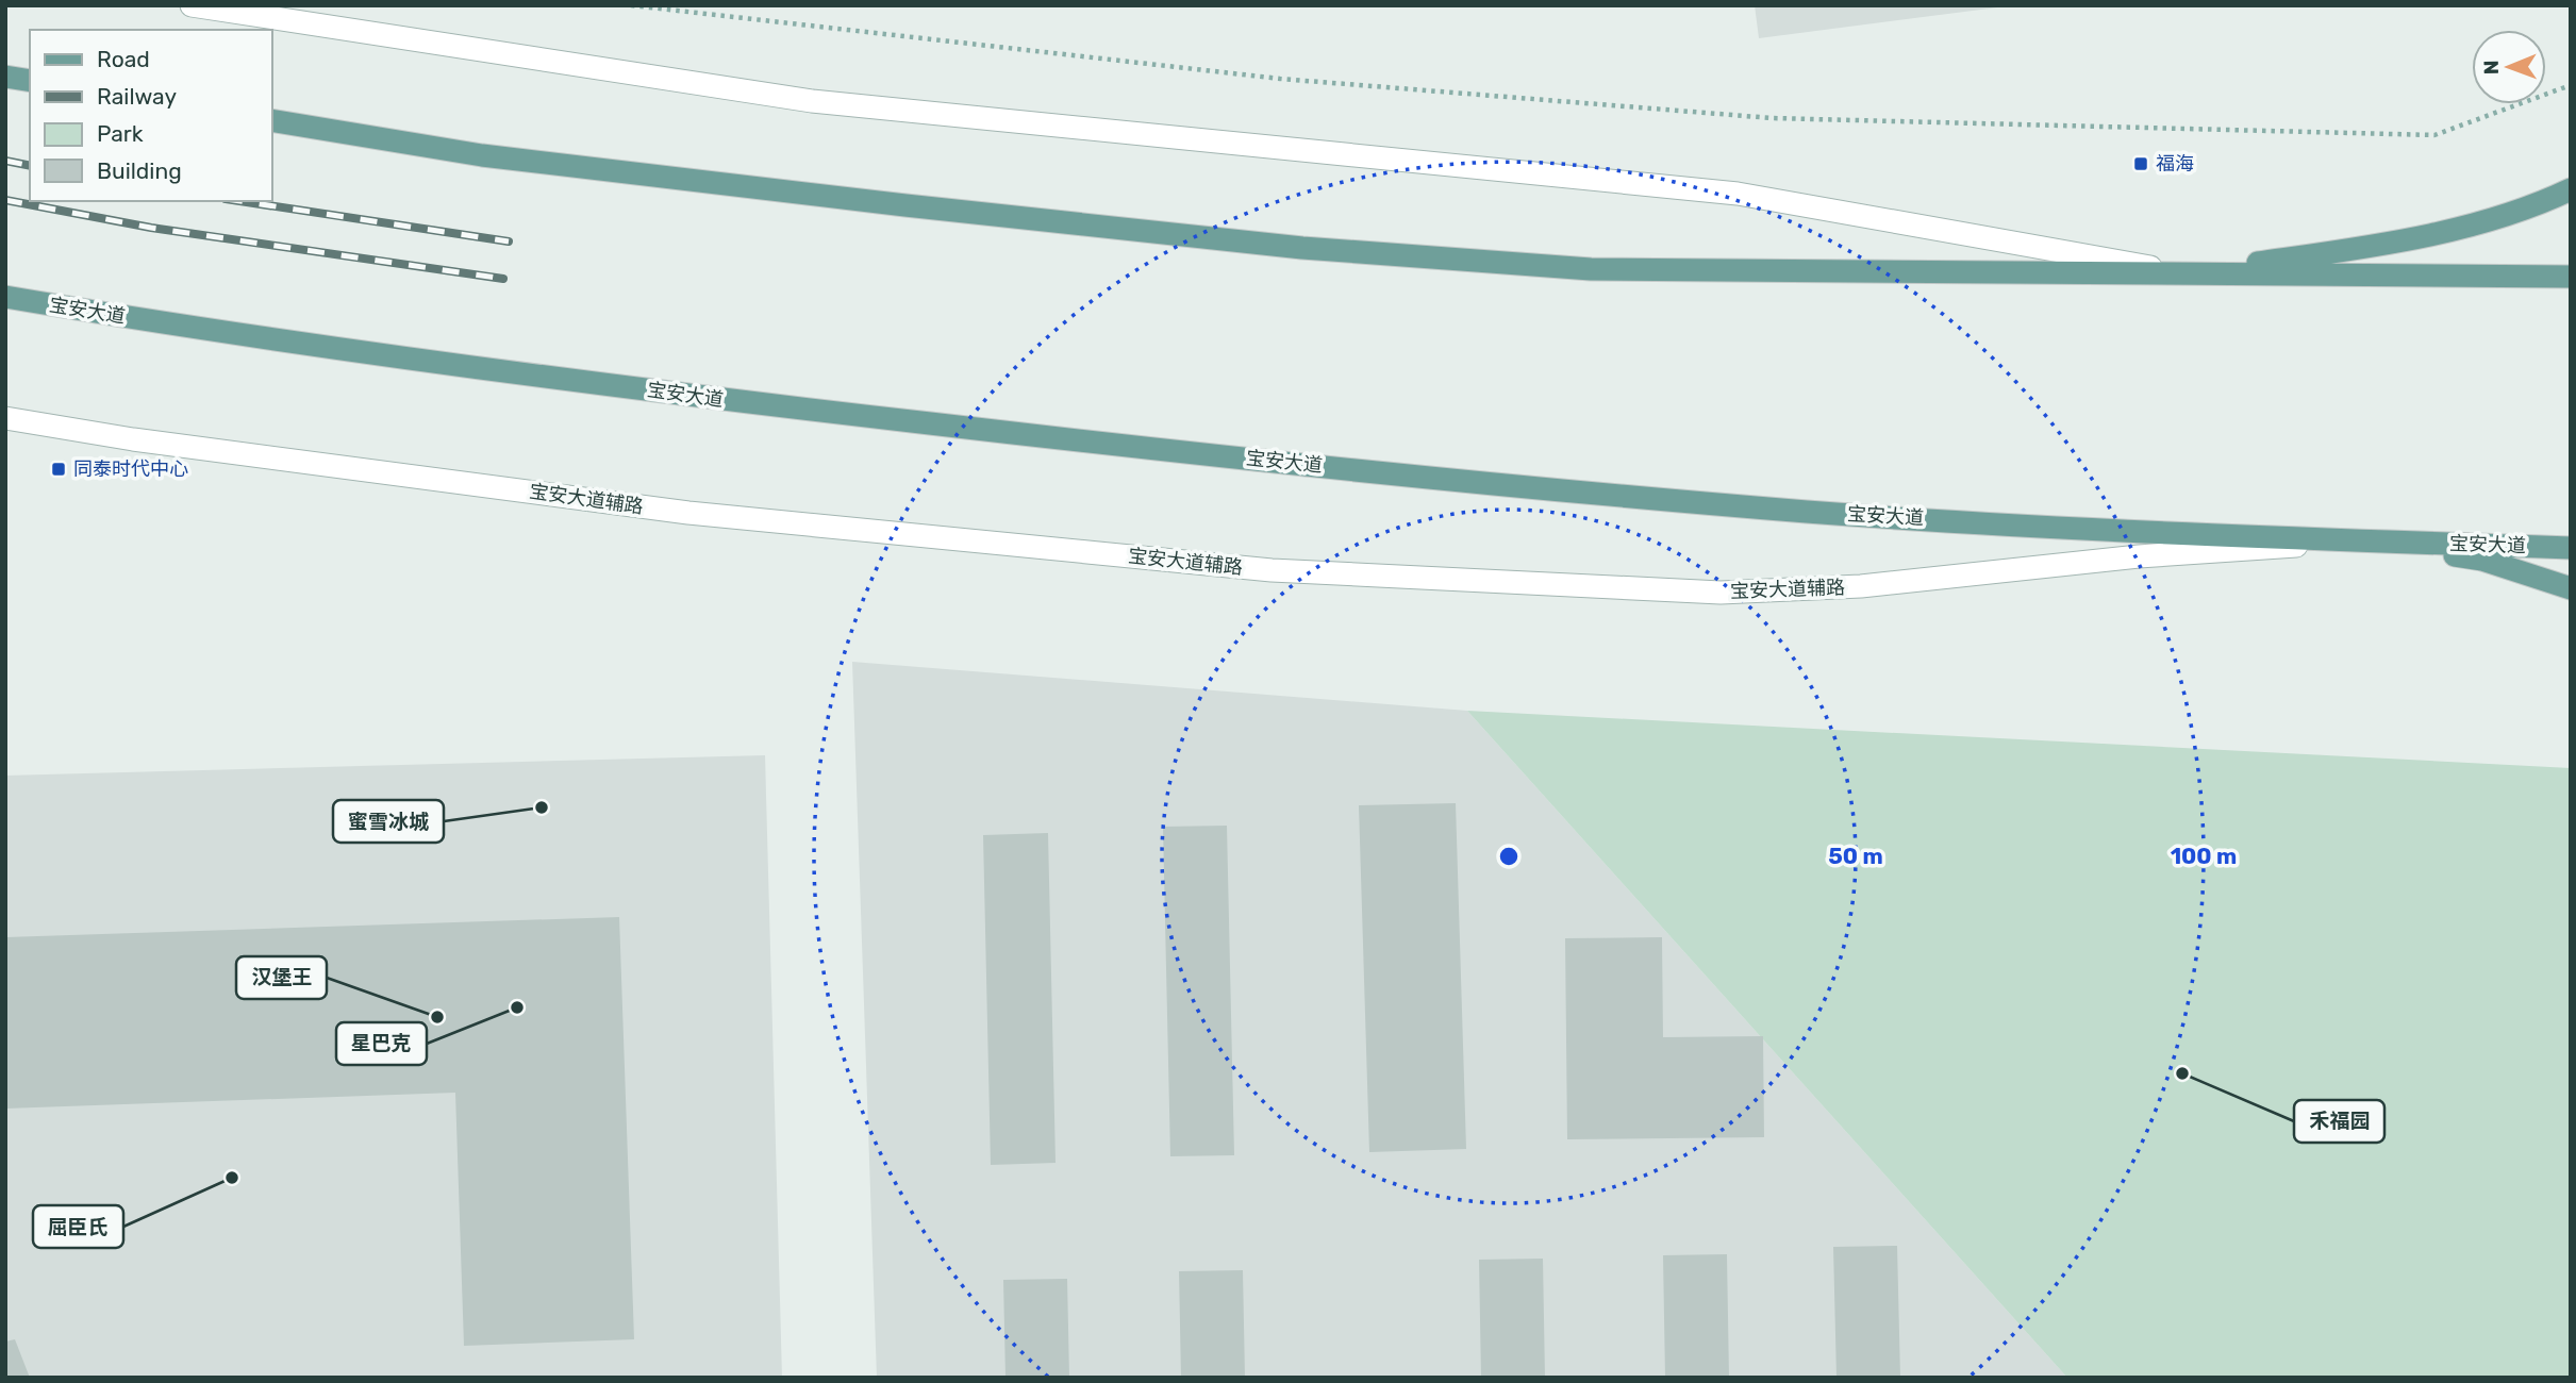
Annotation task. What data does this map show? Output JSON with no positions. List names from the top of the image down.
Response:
{
  "streets": {
    "main road": ["宝安大道", "宝安大道辅路"]
  },
  "crossings": [
    ["宝安大道", "宝安大道辅路"]
  ],
  "places": {
    "transit": ["福海", "同泰时代中心"],
    "other": [
      "蜜雪冰城",
      "星巴克",
      "汉堡王",
      "禾福园",
      "屈臣氏"
    ]
  },
  "legend": [
    "Road",
    "Railway",
    "Park",
    "Building"
  ],
  "north": "left",
  "rings": ["50 m", "100 m"]
}
